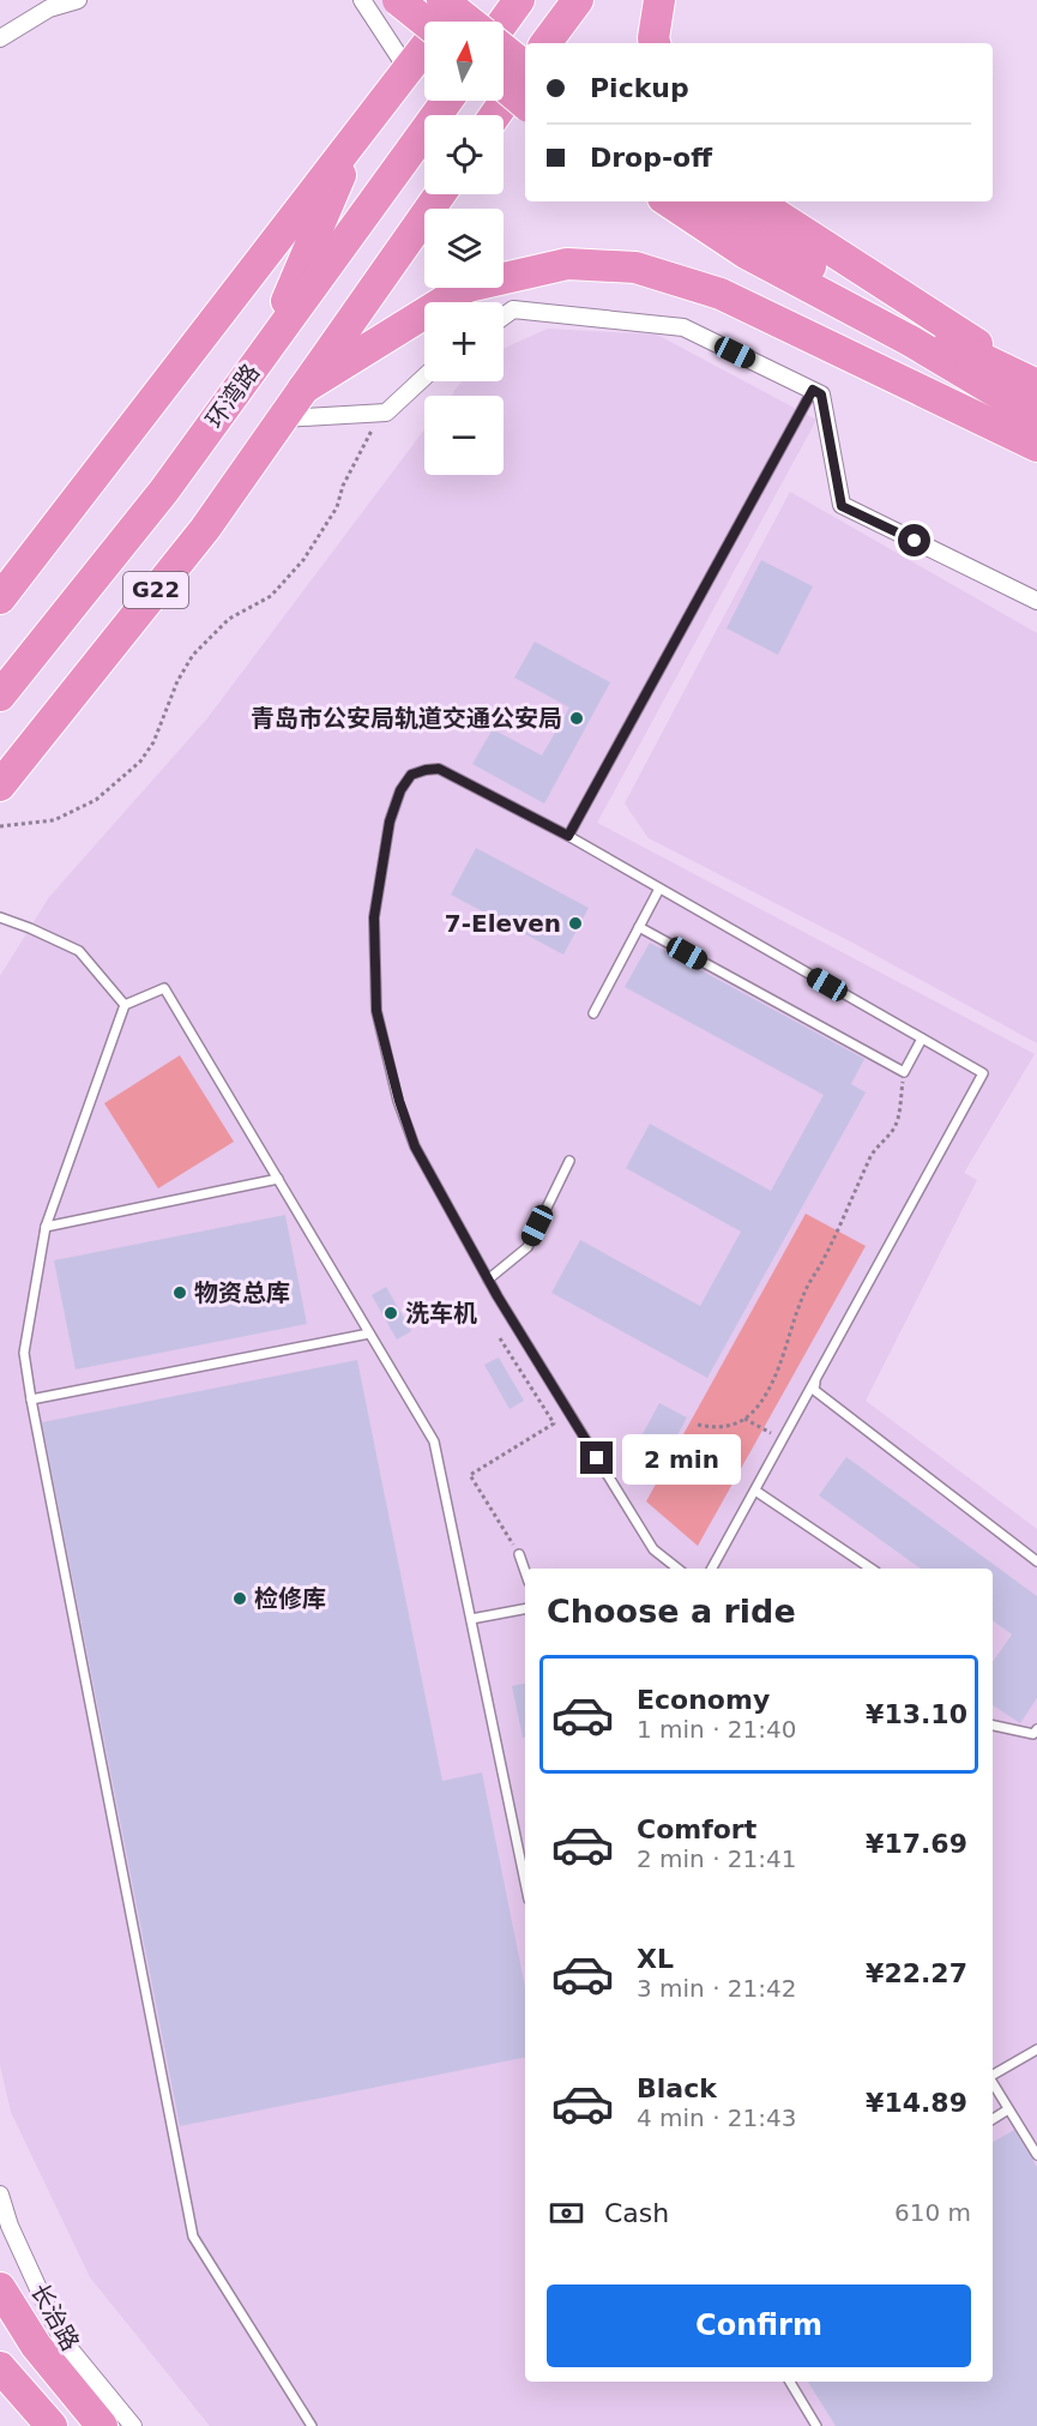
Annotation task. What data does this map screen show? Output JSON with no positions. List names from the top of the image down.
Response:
{
  "streets": {
    "highway": ["环湾路", "G22"],
    "street": ["长治路"]
  },
  "places": [
    "青岛市公安局轨道交通公安局",
    "7-Eleven",
    "物资总库",
    "洗车机",
    "检修库"
  ],
  "north": "top",
  "page": {
    "map_buttons": ["+", "−"],
    "banner": ["Pickup", "Drop-off"],
    "bubble": "2 min",
    "heading": "Choose a ride",
    "list": [
      {
        "name": "Economy",
        "note": "1 min · 21:40",
        "value": "¥13.10"
      },
      {
        "name": "Comfort",
        "note": "2 min · 21:41",
        "value": "¥17.69"
      },
      {
        "name": "XL",
        "note": "3 min · 21:42",
        "value": "¥22.27"
      },
      {
        "name": "Black",
        "note": "4 min · 21:43",
        "value": "¥14.89"
      }
    ],
    "pay": ["Cash", "610 m"],
    "buttons": "Confirm"
  }
}
